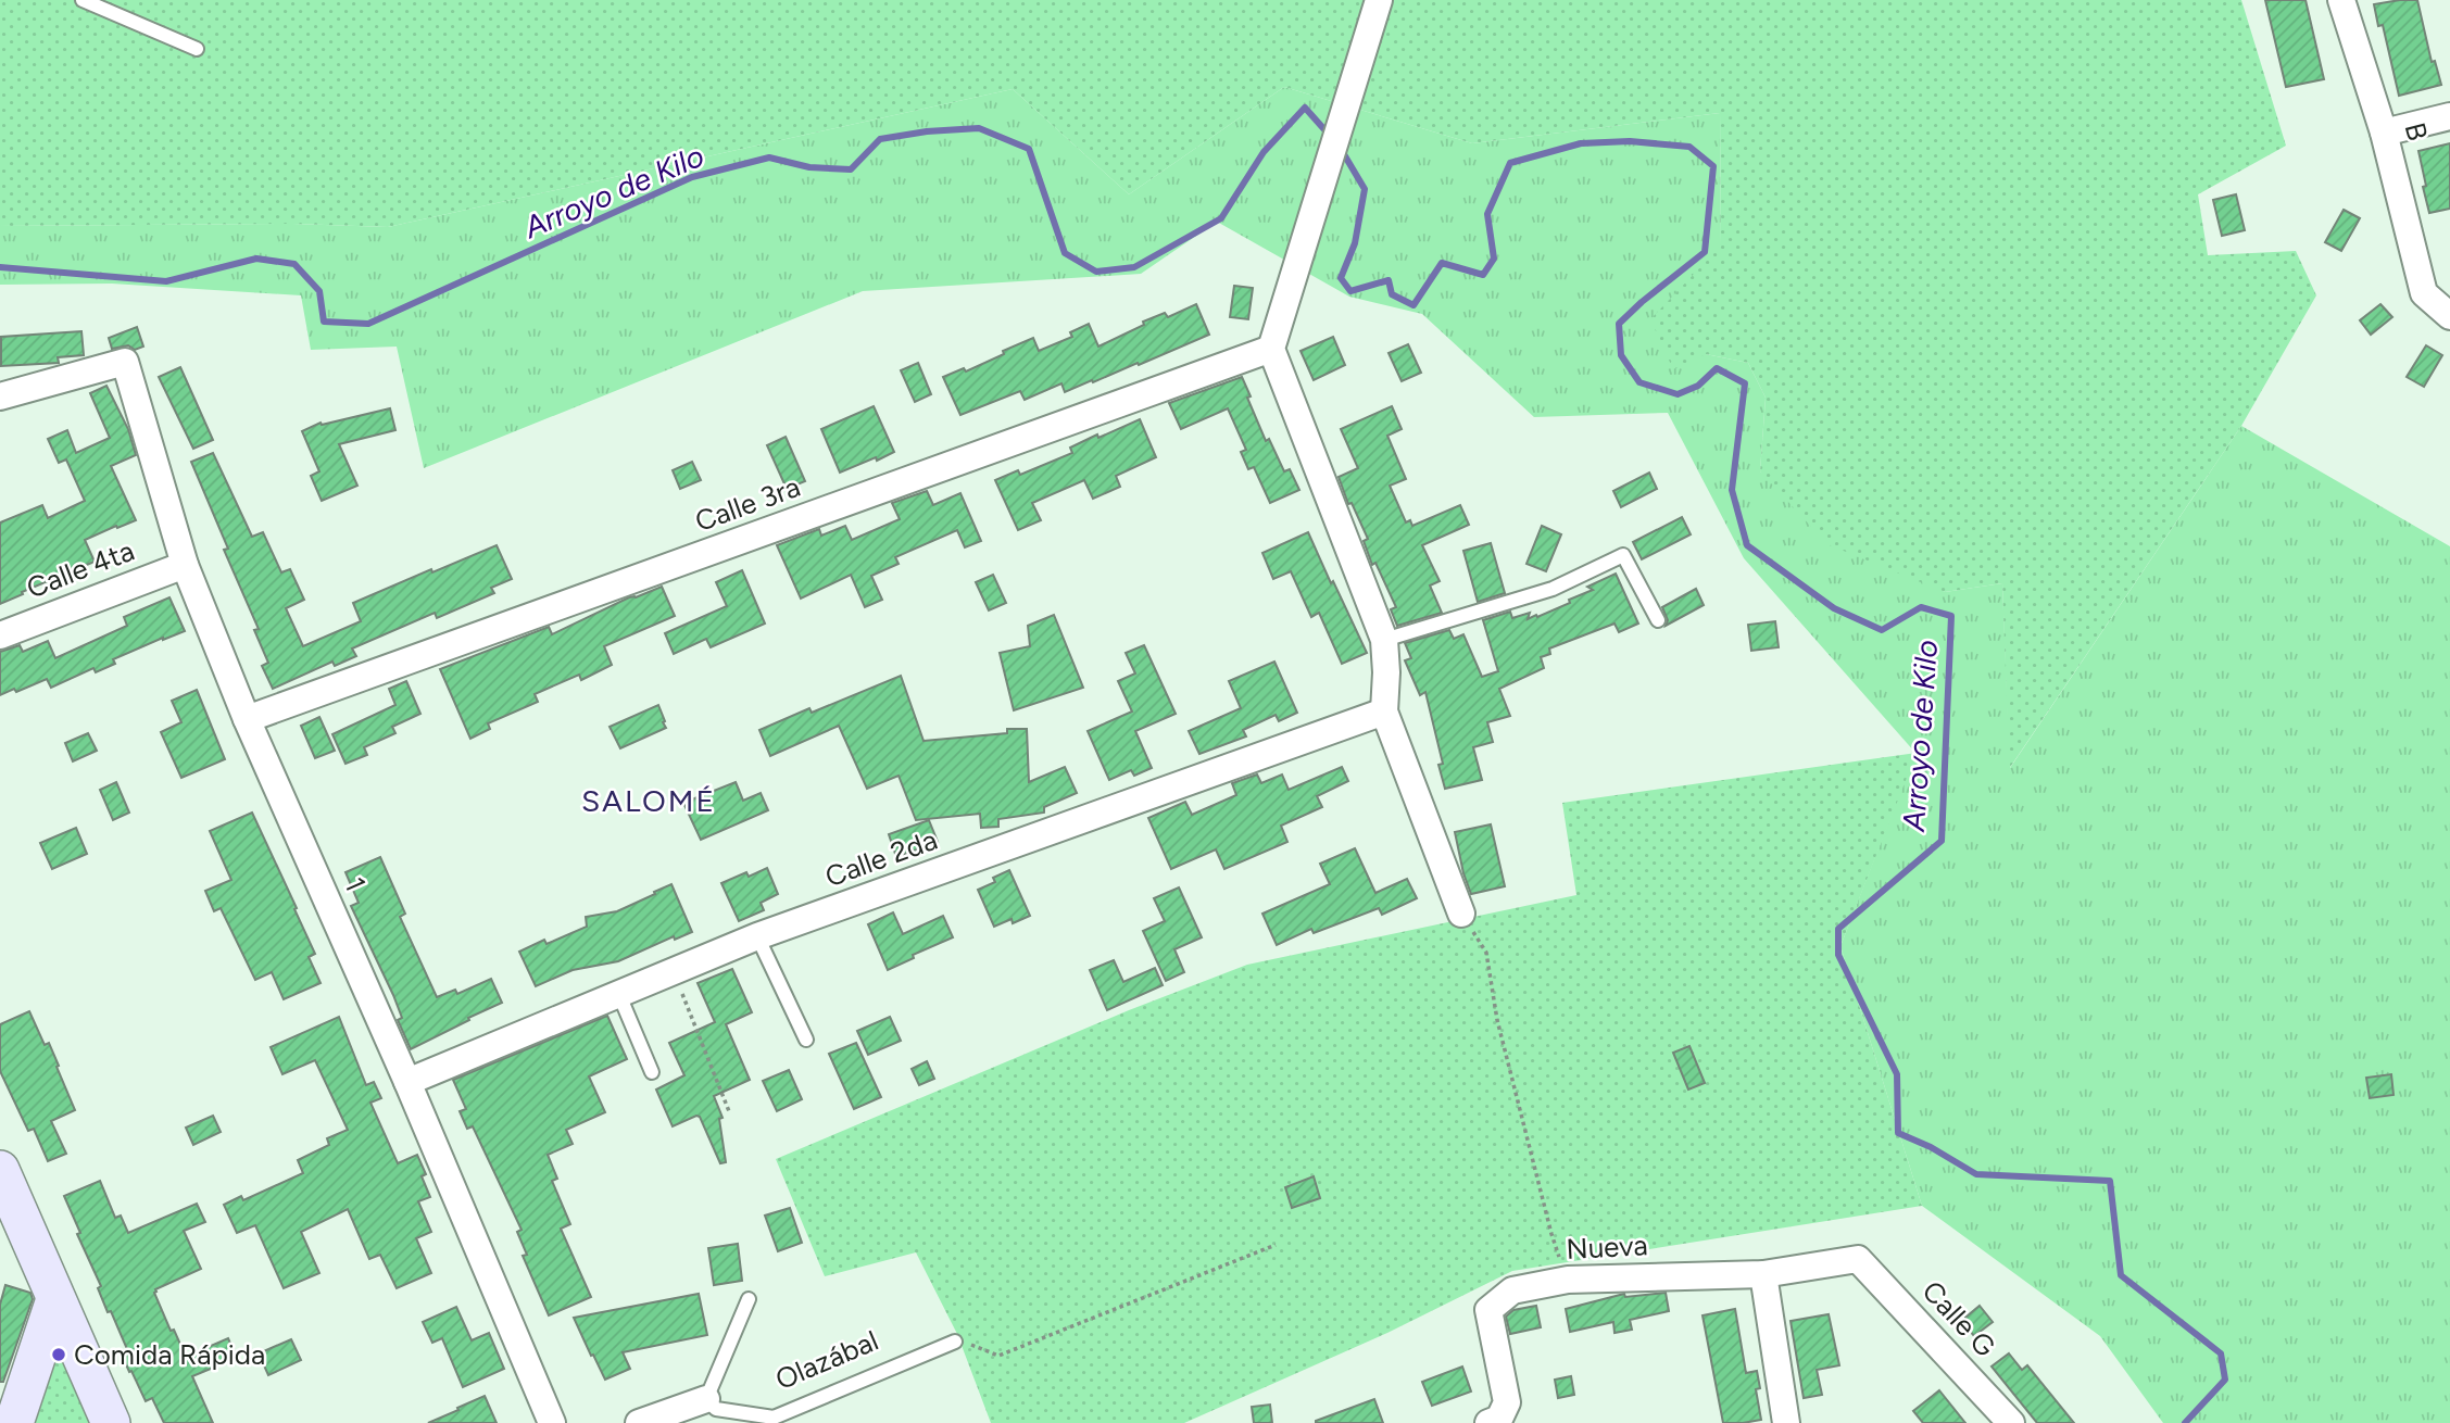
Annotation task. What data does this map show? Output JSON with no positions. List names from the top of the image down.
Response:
{
  "streets": {
    "street": [
      "B",
      "Calle 3ra",
      "Calle 4ta",
      "Calle 2da",
      "1",
      "Nueva",
      "Calle G"
    ],
    "lane": ["Olazábal"]
  },
  "crossings": [
    ["Calle 3ra", "1"],
    ["Calle 4ta", "1"],
    ["Calle 2da", "1"],
    ["Nueva", "Calle G"]
  ],
  "districts": ["SALOMÉ"],
  "water": ["Arroyo de Kilo"],
  "places": ["Comida Rápida"]
}
